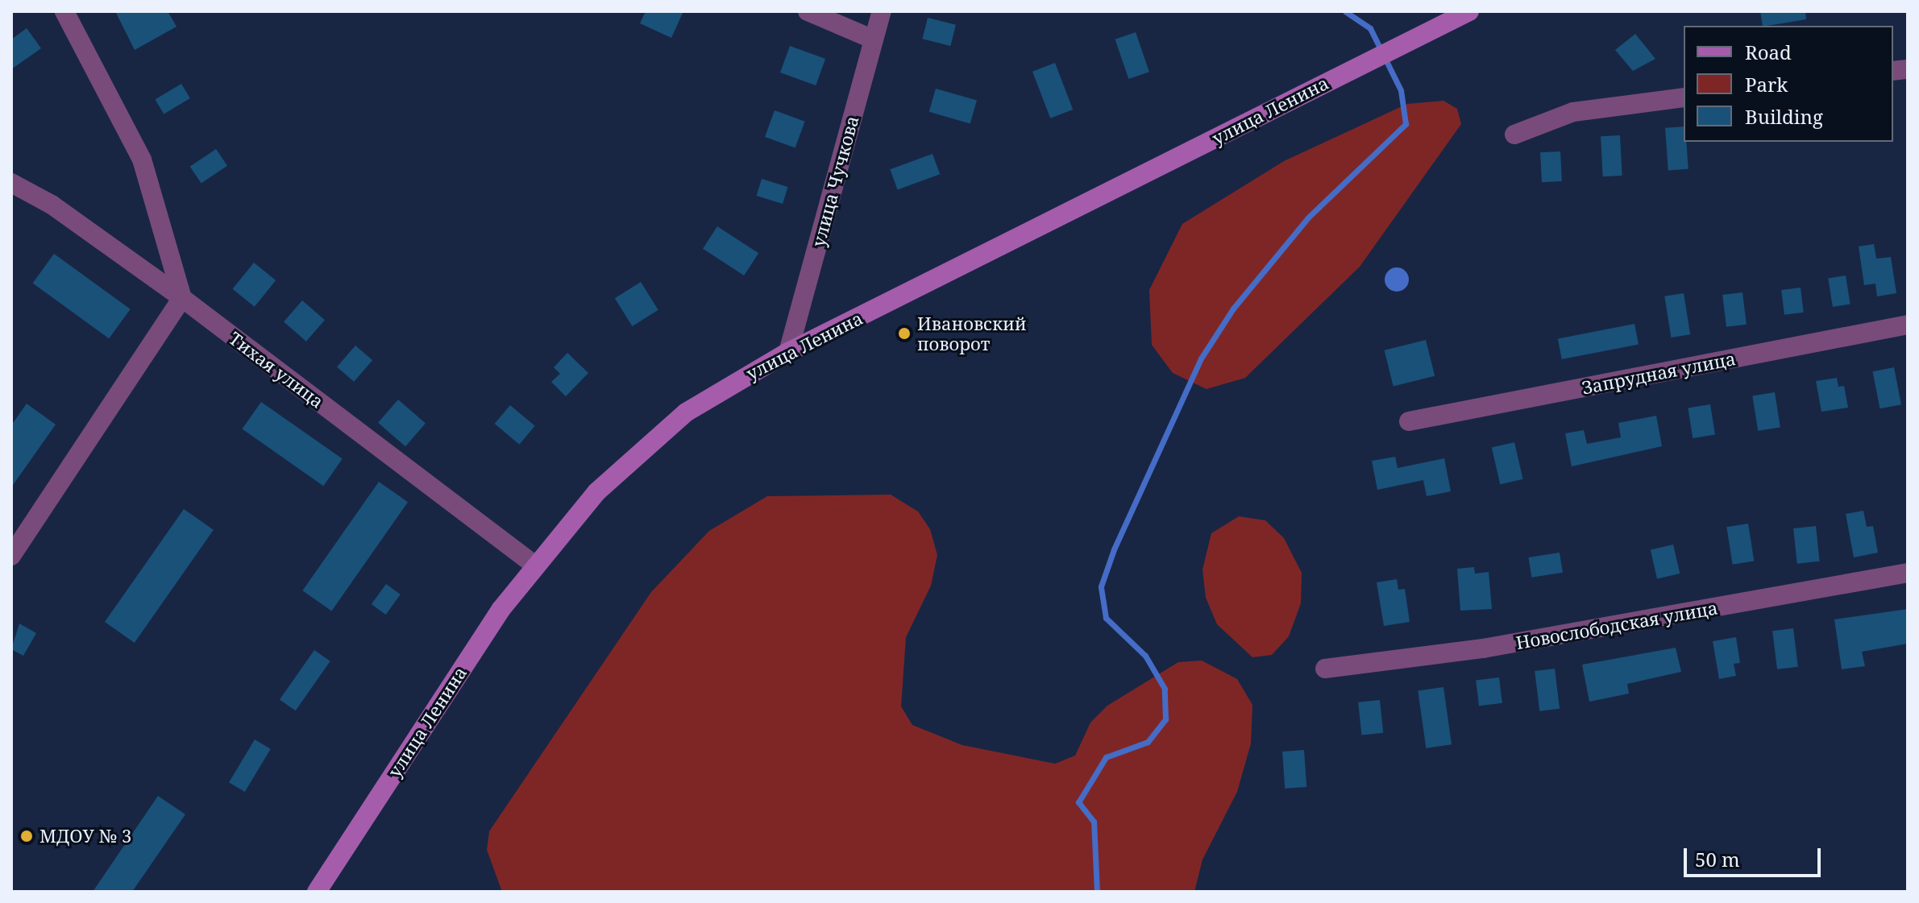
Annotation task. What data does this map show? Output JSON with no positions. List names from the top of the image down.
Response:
{
  "streets": {
    "main road": ["улица Ленина"],
    "street": [
      "улица Чучкова",
      "Тихая улица",
      "Запрудная улица",
      "Новослободская улица"
    ]
  },
  "crossings": [
    ["улица Ленина", "улица Чучкова"],
    ["улица Ленина", "Тихая улица"]
  ],
  "places": ["Ивановский поворот", "МДОУ № 3"],
  "legend": ["Road", "Park", "Building"],
  "scale_bar": "50 m"
}
